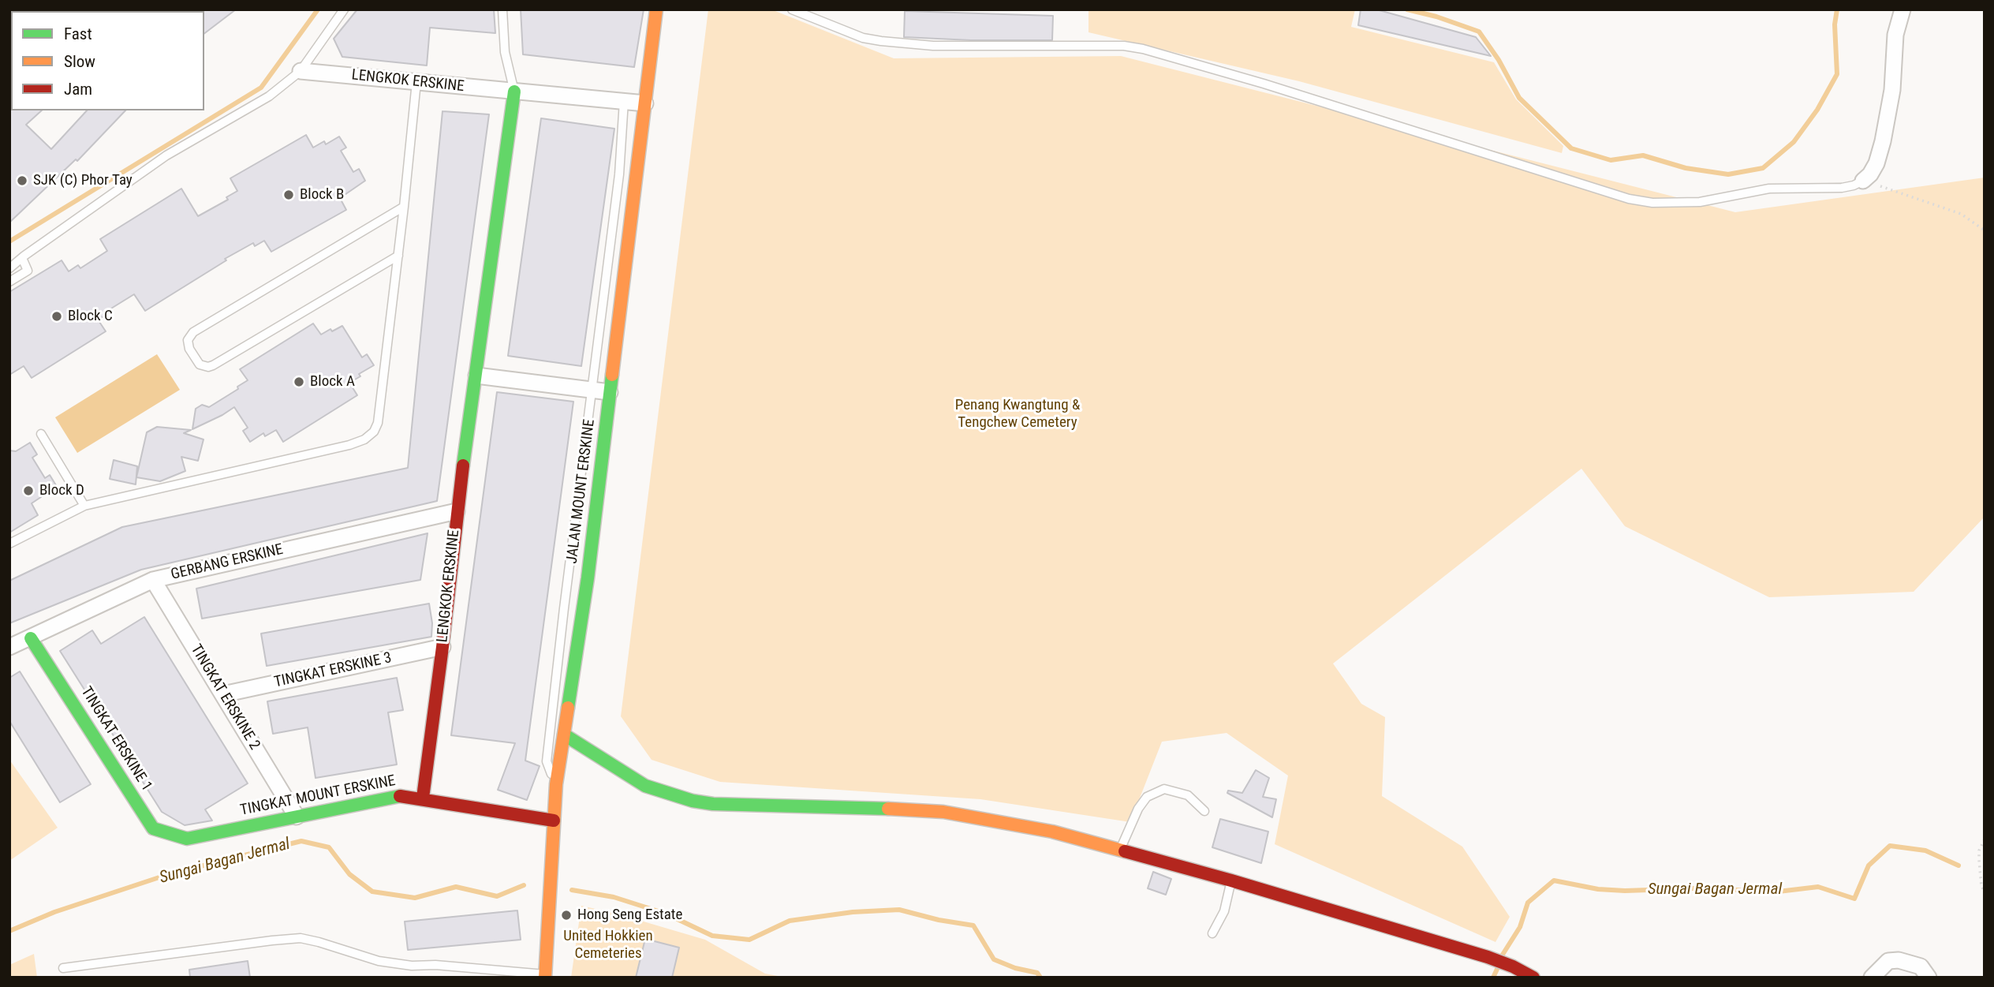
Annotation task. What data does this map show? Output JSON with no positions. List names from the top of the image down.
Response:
{
  "streets": {
    "street": [
      "LENGKOK ERSKINE",
      "JALAN MOUNT ERSKINE",
      "GERBANG ERSKINE",
      "TINGKAT ERSKINE 3",
      "TINGKAT ERSKINE 2",
      "TINGKAT ERSKINE 1",
      "TINGKAT MOUNT ERSKINE"
    ]
  },
  "crossings": [
    ["LENGKOK ERSKINE", "JALAN MOUNT ERSKINE"],
    ["LENGKOK ERSKINE", "GERBANG ERSKINE"],
    ["LENGKOK ERSKINE", "TINGKAT ERSKINE 3"],
    ["LENGKOK ERSKINE", "TINGKAT MOUNT ERSKINE"],
    ["JALAN MOUNT ERSKINE", "TINGKAT MOUNT ERSKINE"],
    ["GERBANG ERSKINE", "TINGKAT ERSKINE 2"],
    ["GERBANG ERSKINE", "TINGKAT ERSKINE 1"],
    ["TINGKAT ERSKINE 3", "TINGKAT ERSKINE 2"],
    ["TINGKAT ERSKINE 2", "TINGKAT MOUNT ERSKINE"],
    ["TINGKAT ERSKINE 1", "TINGKAT MOUNT ERSKINE"]
  ],
  "water": ["Sungai Bagan Jermal"],
  "parks": ["Penang Kwangtung & Tengchew Cemetery", "United Hokkien Cemeteries"],
  "places": [
    "SJK (C) Phor Tay",
    "Block B",
    "Block C",
    "Block A",
    "Block D",
    "Hong Seng Estate"
  ],
  "legend": ["Fast", "Slow", "Jam"]
}
